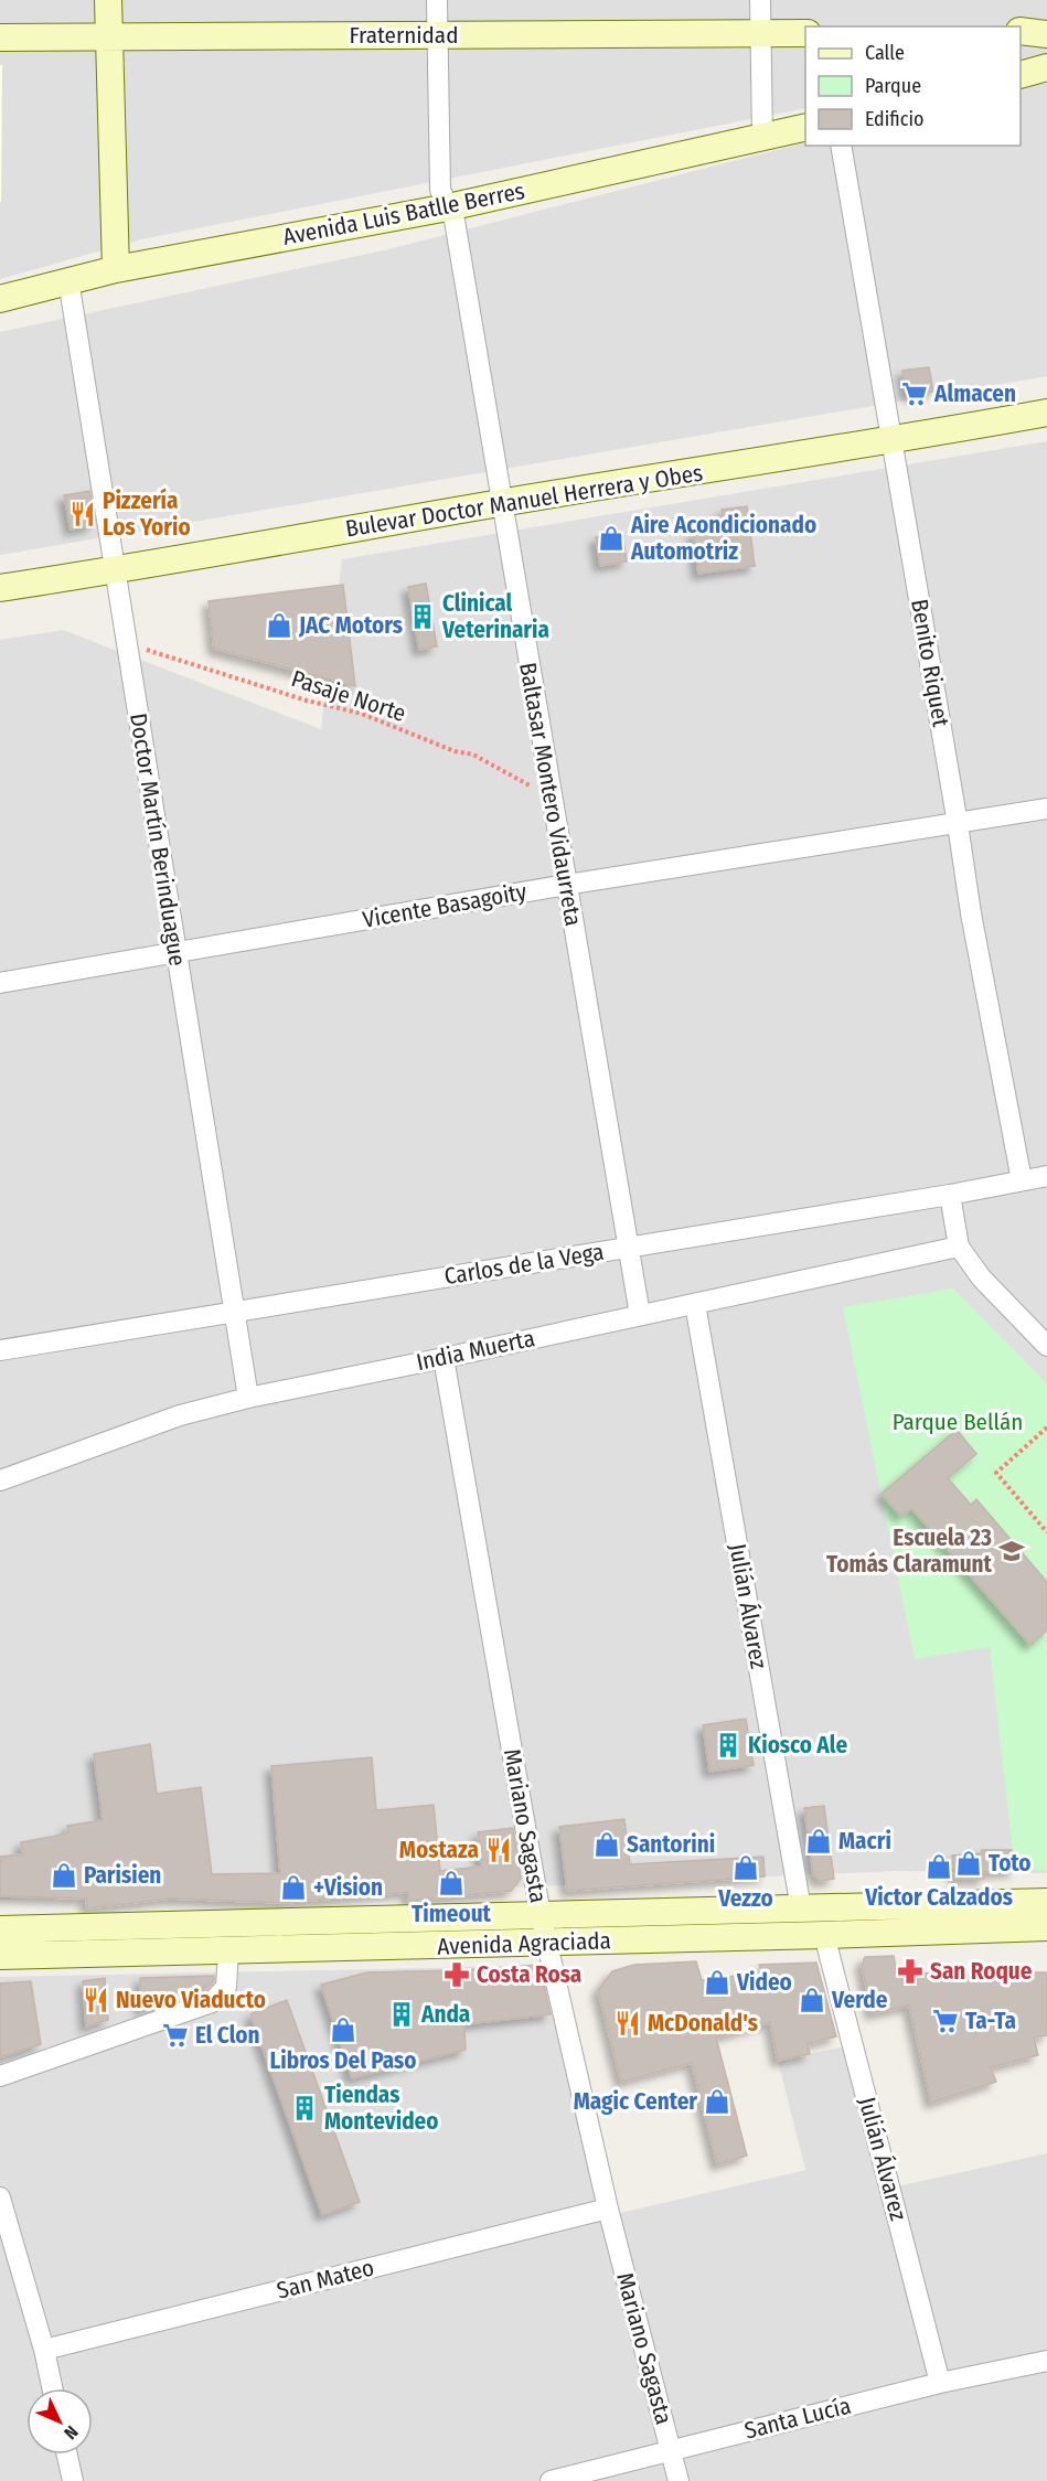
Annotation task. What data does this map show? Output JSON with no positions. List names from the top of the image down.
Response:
{
  "streets": {
    "street": [
      "Fraternidad",
      "Avenida Luis Batlle Berres",
      "Bulevar Doctor Manuel Herrera y Obes",
      "Benito Riquet",
      "Baltasar Montero Vidaurreta",
      "Doctor Martín Berinduague",
      "Vicente Basagoity",
      "Carlos de la Vega",
      "India Muerta",
      "Julián Álvarez",
      "Mariano Sagasta",
      "Avenida Agraciada",
      "San Mateo",
      "Santa Lucía"
    ],
    "path": ["Pasaje Norte"]
  },
  "crossings": [
    ["Fraternidad", "Baltasar Montero Vidaurreta"],
    ["Avenida Luis Batlle Berres", "Baltasar Montero Vidaurreta"],
    ["Avenida Luis Batlle Berres", "Doctor Martín Berinduague"],
    ["Bulevar Doctor Manuel Herrera y Obes", "Benito Riquet"],
    ["Bulevar Doctor Manuel Herrera y Obes", "Baltasar Montero Vidaurreta"],
    ["Bulevar Doctor Manuel Herrera y Obes", "Doctor Martín Berinduague"],
    ["Benito Riquet", "Vicente Basagoity"],
    ["Benito Riquet", "Carlos de la Vega"],
    ["Pasaje Norte", "Baltasar Montero Vidaurreta"],
    ["Pasaje Norte", "Doctor Martín Berinduague"],
    ["Baltasar Montero Vidaurreta", "Vicente Basagoity"],
    ["Baltasar Montero Vidaurreta", "Carlos de la Vega"],
    ["Baltasar Montero Vidaurreta", "India Muerta"],
    ["Doctor Martín Berinduague", "Vicente Basagoity"],
    ["Doctor Martín Berinduague", "Carlos de la Vega"],
    ["Doctor Martín Berinduague", "India Muerta"],
    ["India Muerta", "Julián Álvarez"],
    ["India Muerta", "Mariano Sagasta"],
    ["Julián Álvarez", "Avenida Agraciada"],
    ["Julián Álvarez", "Santa Lucía"],
    ["Mariano Sagasta", "Avenida Agraciada"],
    ["Mariano Sagasta", "San Mateo"],
    ["Mariano Sagasta", "Santa Lucía"]
  ],
  "parks": ["Parque Bellán"],
  "places": {
    "supermarket": ["Almacen", "Ta-Ta", "El Clon"],
    "restaurant": [
      "Pizzería Los Yorio",
      "Mostaza",
      "Nuevo Viaducto",
      "McDonald's"
    ],
    "shop": [
      "Aire Acondicionado Automotriz",
      "JAC Motors",
      "Macri",
      "Santorini",
      "Toto",
      "Victor Calzados",
      "Vezzo",
      "Parisien",
      "Timeout",
      "+Vision",
      "Video",
      "Verde",
      "Libros Del Paso",
      "Magic Center"
    ],
    "building": [
      "Clinical Veterinaria",
      "Kiosco Ale",
      "Anda",
      "Tiendas Montevideo"
    ],
    "school or university": ["Escuela 23 Tomás Claramunt"],
    "pharmacy": ["San Roque", "Costa Rosa"]
  },
  "legend": ["Calle", "Parque", "Edificio"],
  "north": "bottom right"
}
